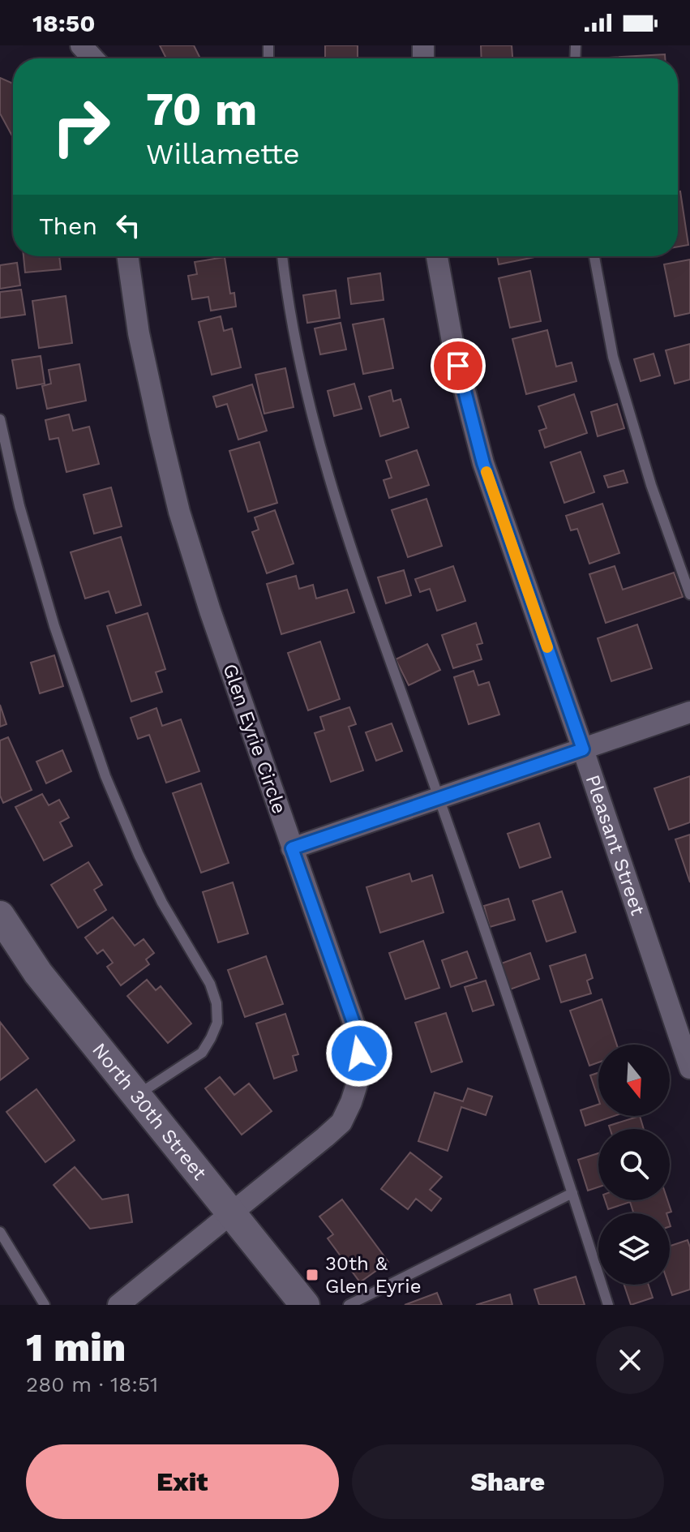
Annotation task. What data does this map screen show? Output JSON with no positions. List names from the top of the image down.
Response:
{
  "streets": {
    "main road": ["North 30th Street"],
    "street": ["Glen Eyrie Circle", "Pleasant Street"]
  },
  "crossings": [
    ["Glen Eyrie Circle", "North 30th Street"]
  ],
  "places": {
    "transit": ["30th & Glen Eyrie"]
  },
  "north": "bottom",
  "page": {
    "status": "18:50",
    "turn": ["70 m", "Willamette"],
    "then": "Then",
    "heading": ["1 min", "280 m · 18:51"],
    "buttons": ["Exit", "Share"]
  }
}
